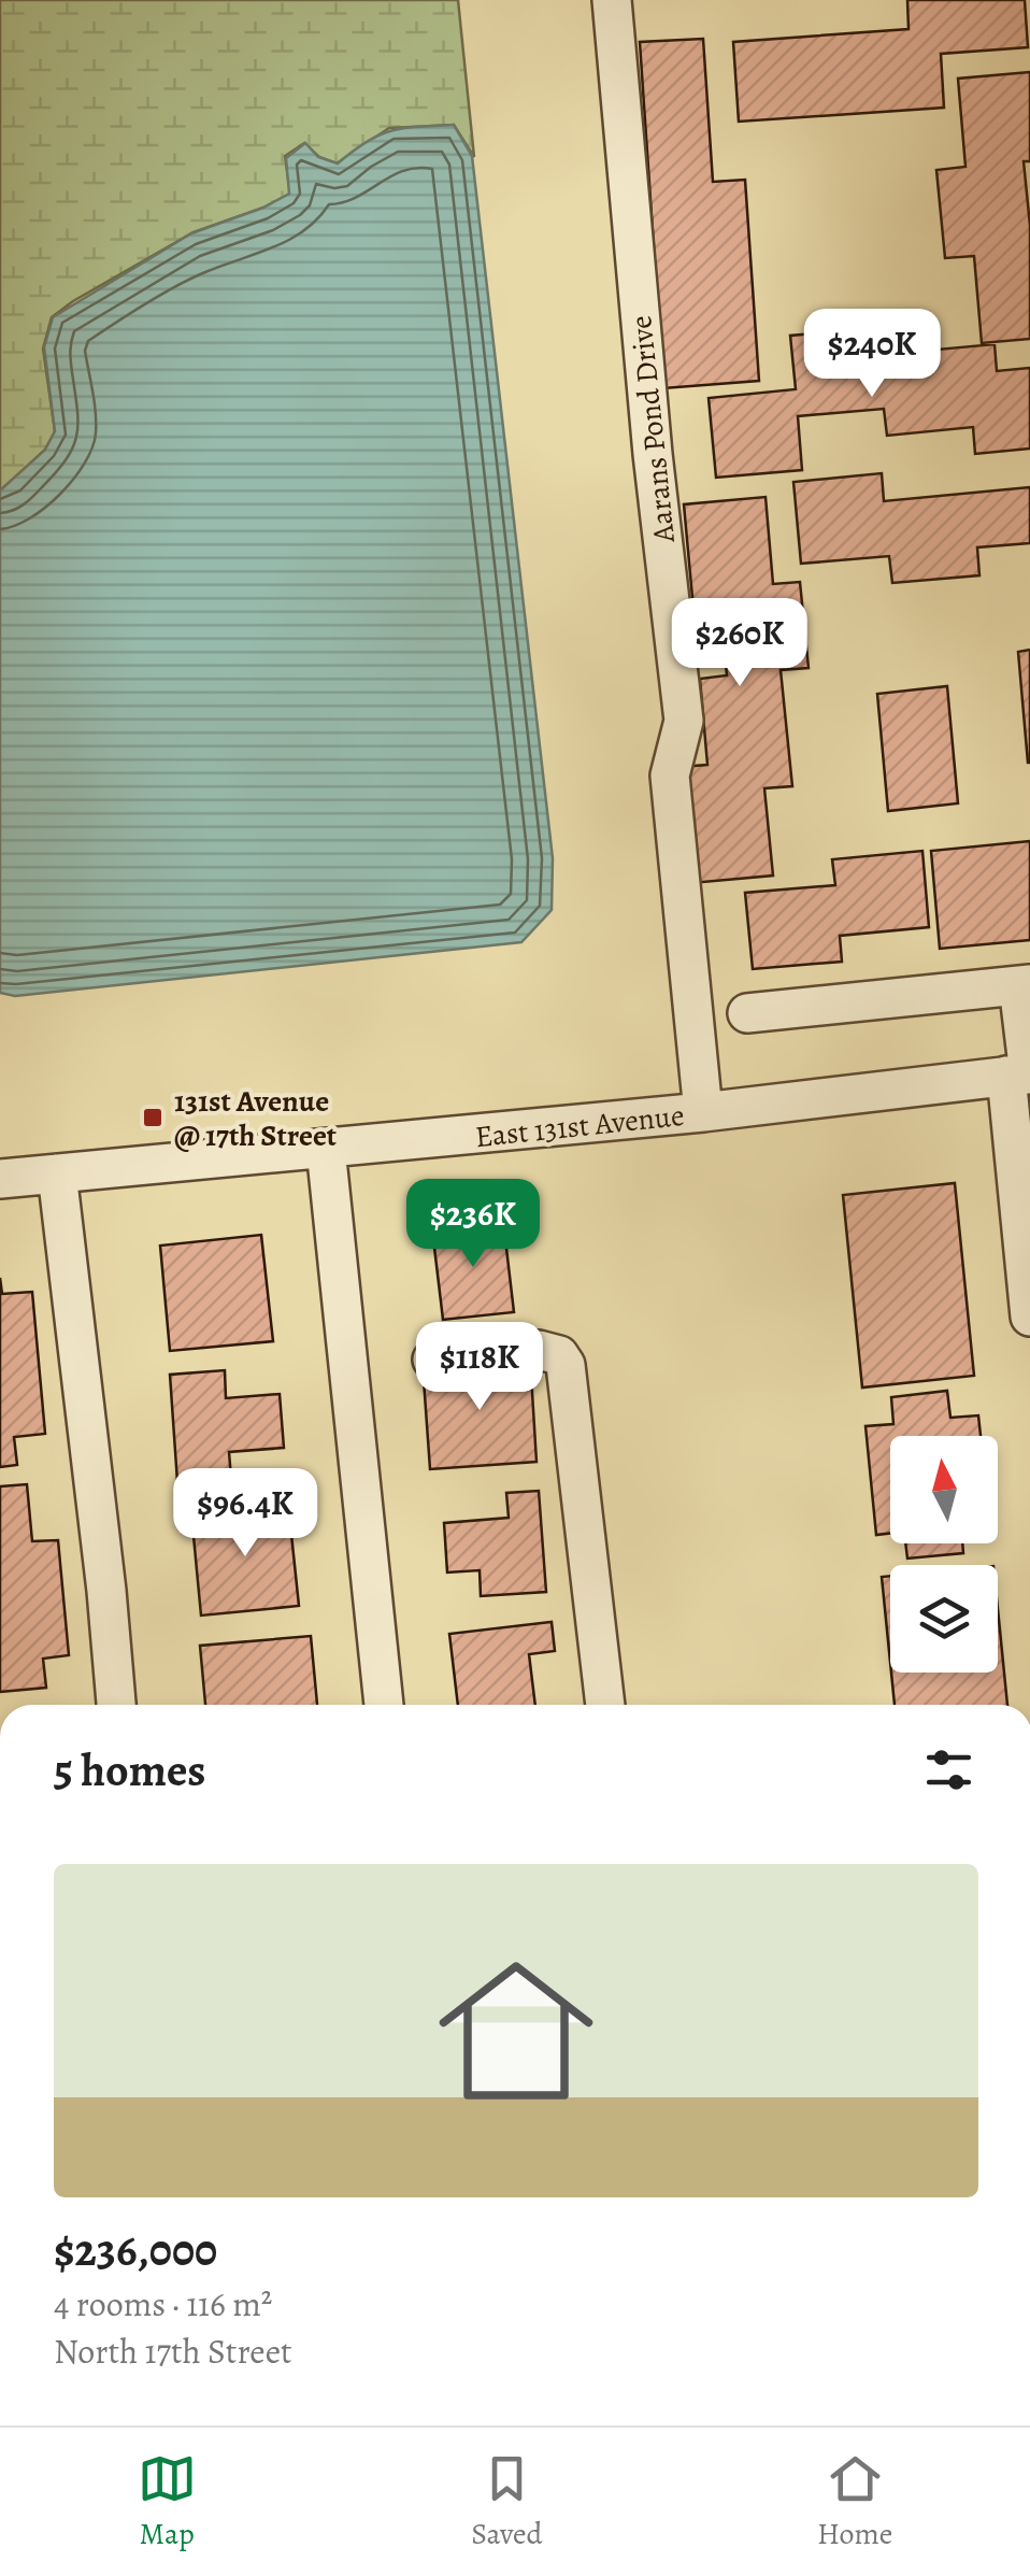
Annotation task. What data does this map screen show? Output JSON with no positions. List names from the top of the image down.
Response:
{
  "streets": {
    "street": ["Aarans Pond Drive", "East 131st Avenue"]
  },
  "crossings": [
    ["Aarans Pond Drive", "East 131st Avenue"]
  ],
  "places": {
    "transit": ["131st Avenue @ 17th Street"]
  },
  "north": "top",
  "page": {
    "price": [
      "$240K",
      "$260K",
      "$236K",
      "$118K",
      "$96.4K"
    ],
    "heading": "5 homes",
    "list": [
      {
        "name": "$236,000",
        "note": "4 rooms · 116 m² · North 17th Street"
      }
    ],
    "tabs": ["Map", "Saved", "Home"]
  }
}
